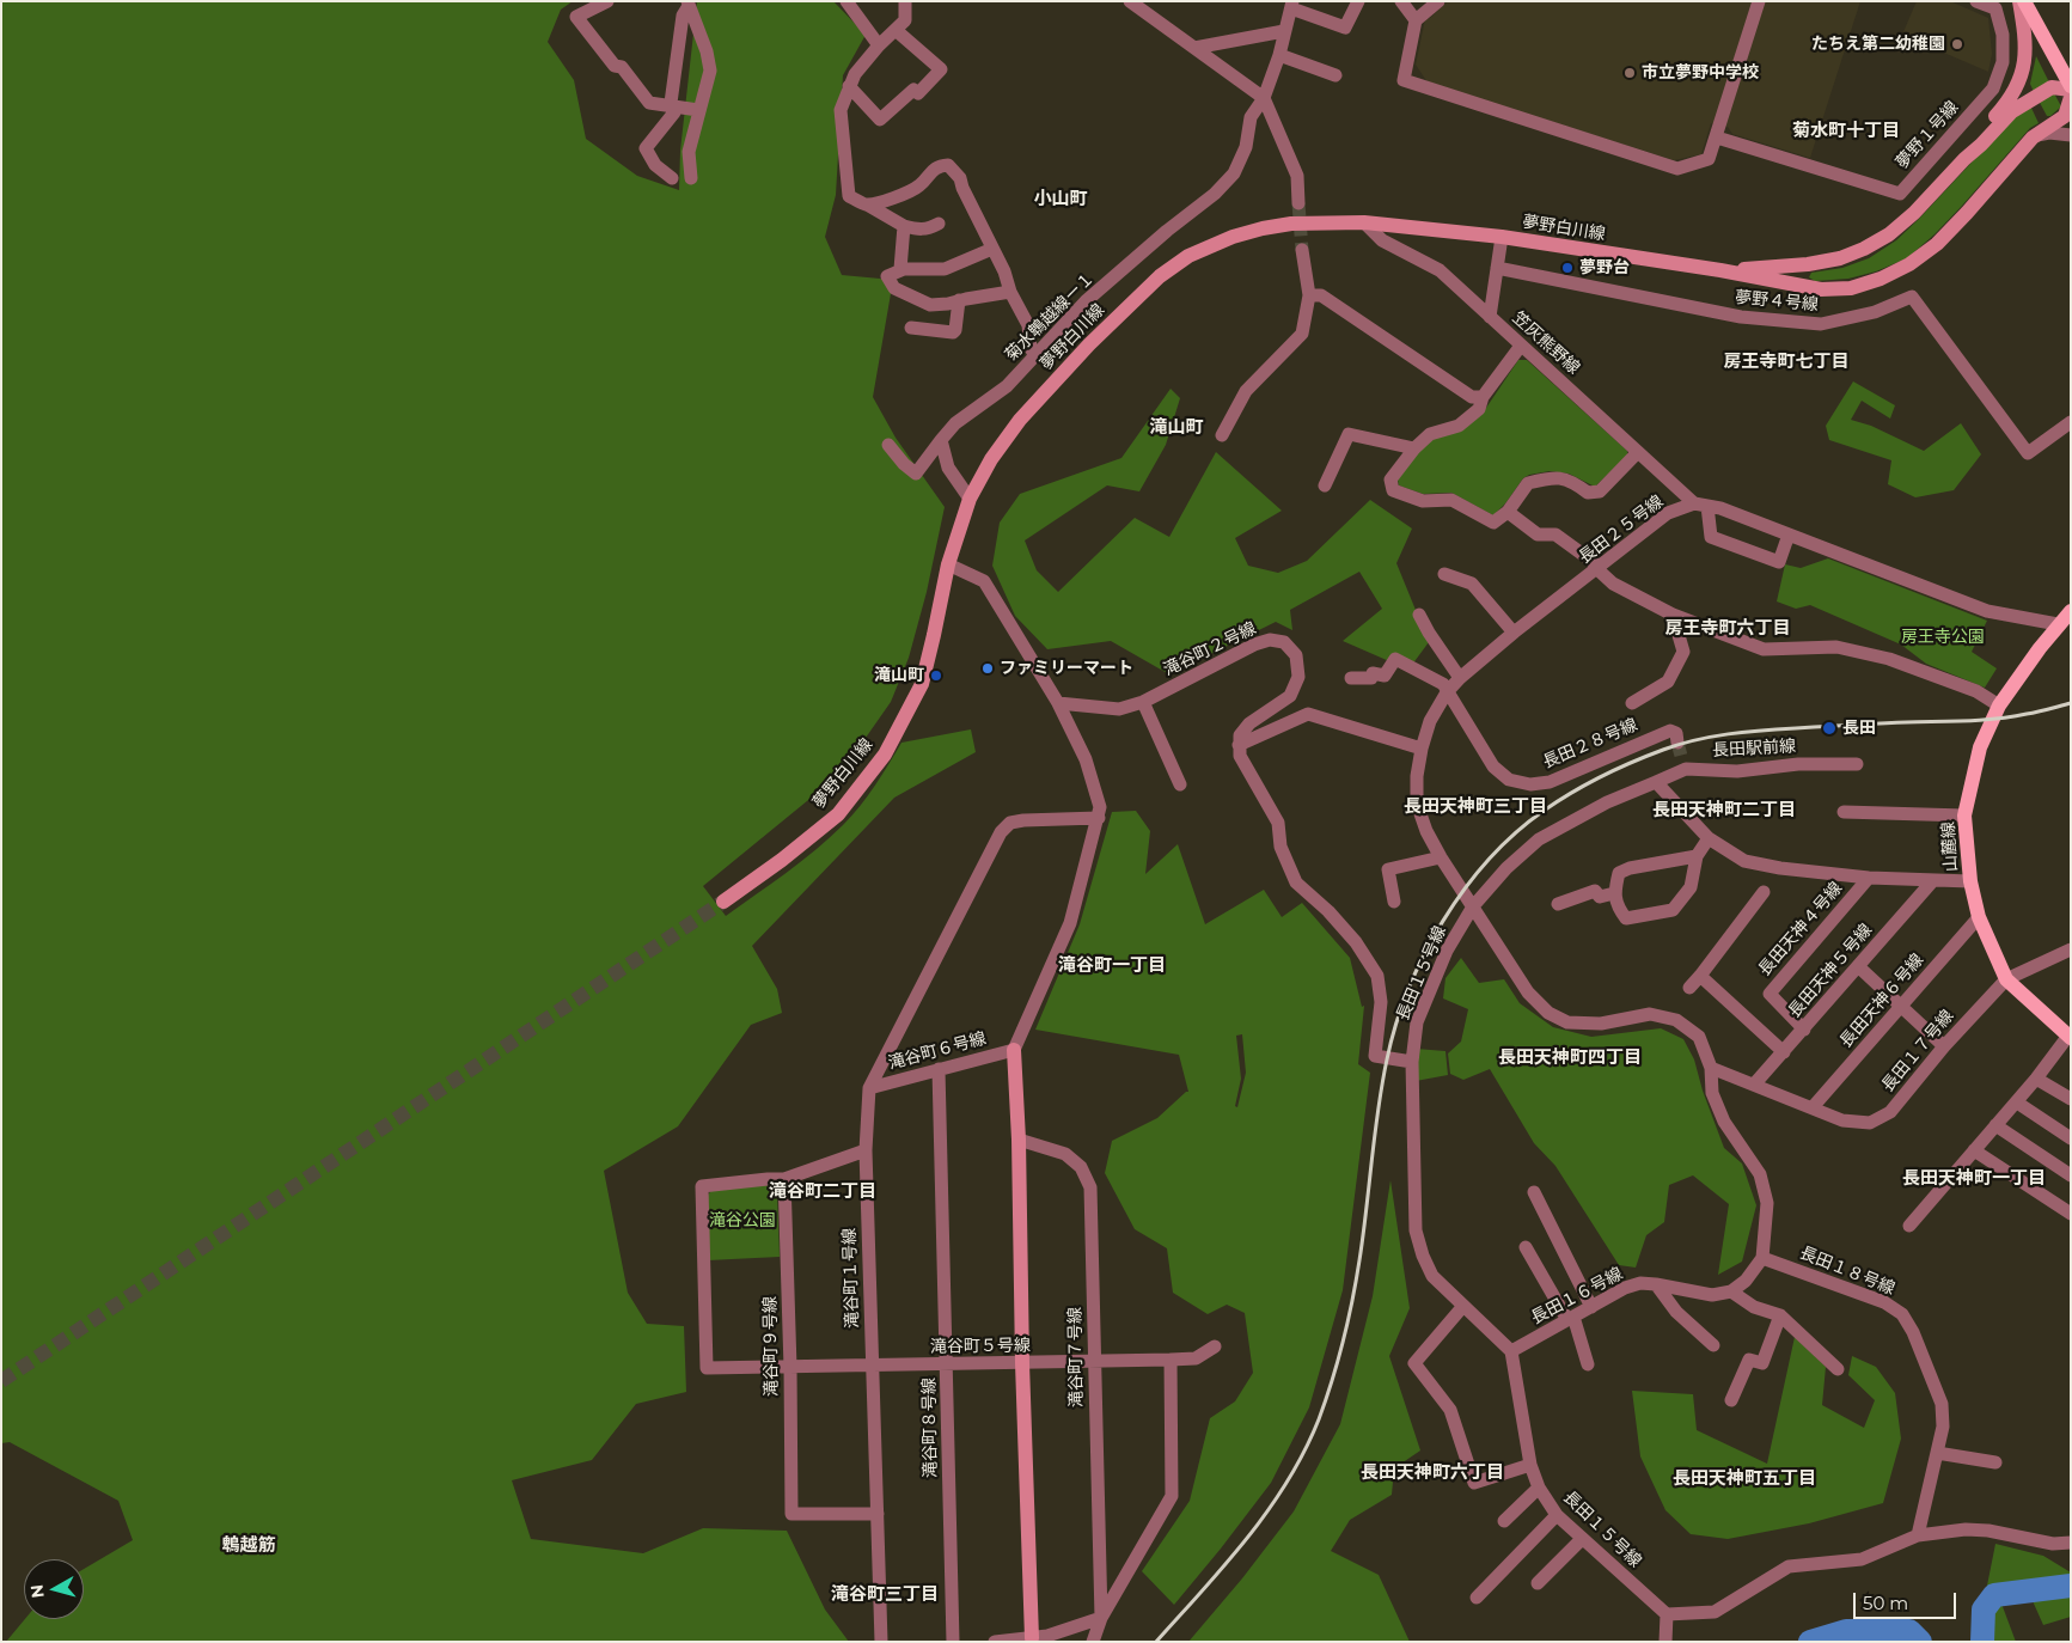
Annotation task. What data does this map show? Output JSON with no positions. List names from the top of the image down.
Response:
{
  "streets": {
    "main road": ["山麓線"],
    "street": [
      "夢野１号線",
      "夢野白川線",
      "夢野４号線",
      "菊水鵯越線ー１",
      "笠灰熊野線",
      "長田２５号線",
      "滝谷町２号線",
      "長田２８号線",
      "長田駅前線",
      "長田天神４号線",
      "長田天神５号線",
      "長田１５号線",
      "長田天神６号線",
      "滝谷町６号線",
      "長田１７号線",
      "長田１８号線",
      "滝谷町１号線",
      "長田１６号線",
      "滝谷町９号線",
      "滝谷町５号線",
      "滝谷町７号線",
      "滝谷町８号線"
    ]
  },
  "crossings": [
    ["夢野白川線", "笠灰熊野線"],
    ["笠灰熊野線", "長田２５号線"],
    ["長田２５号線", "長田２８号線"],
    ["長田２５号線", "長田１５号線"],
    ["長田駅前線", "長田１５号線"],
    ["山麓線", "長田天神６号線"],
    ["山麓線", "長田１７号線"],
    ["長田天神４号線", "長田天神５号線"],
    ["長田天神５号線", "長田１７号線"],
    ["長田１５号線", "長田１６号線"],
    ["長田天神６号線", "長田１７号線"],
    ["滝谷町６号線", "滝谷町１号線"],
    ["滝谷町６号線", "滝谷町８号線"],
    ["滝谷町１号線", "滝谷町９号線"],
    ["滝谷町１号線", "滝谷町５号線"],
    ["滝谷町９号線", "滝谷町５号線"],
    ["滝谷町５号線", "滝谷町７号線"],
    ["滝谷町５号線", "滝谷町８号線"]
  ],
  "districts": [
    "菊水町十丁目",
    "小山町",
    "房王寺町七丁目",
    "滝山町",
    "房王寺町六丁目",
    "長田天神町三丁目",
    "長田天神町二丁目",
    "滝谷町一丁目",
    "長田天神町四丁目",
    "長田天神町一丁目",
    "滝谷町二丁目",
    "長田天神町六丁目",
    "長田天神町五丁目",
    "鵯越筋",
    "滝谷町三丁目"
  ],
  "parks": ["房王寺公園", "滝谷公園"],
  "places": [
    "たちえ第二幼稚園",
    "市立夢野中学校",
    "夢野台",
    "ファミリーマート",
    "滝山町",
    "長田"
  ],
  "scale_bar": "50 m",
  "north": "left"
}
